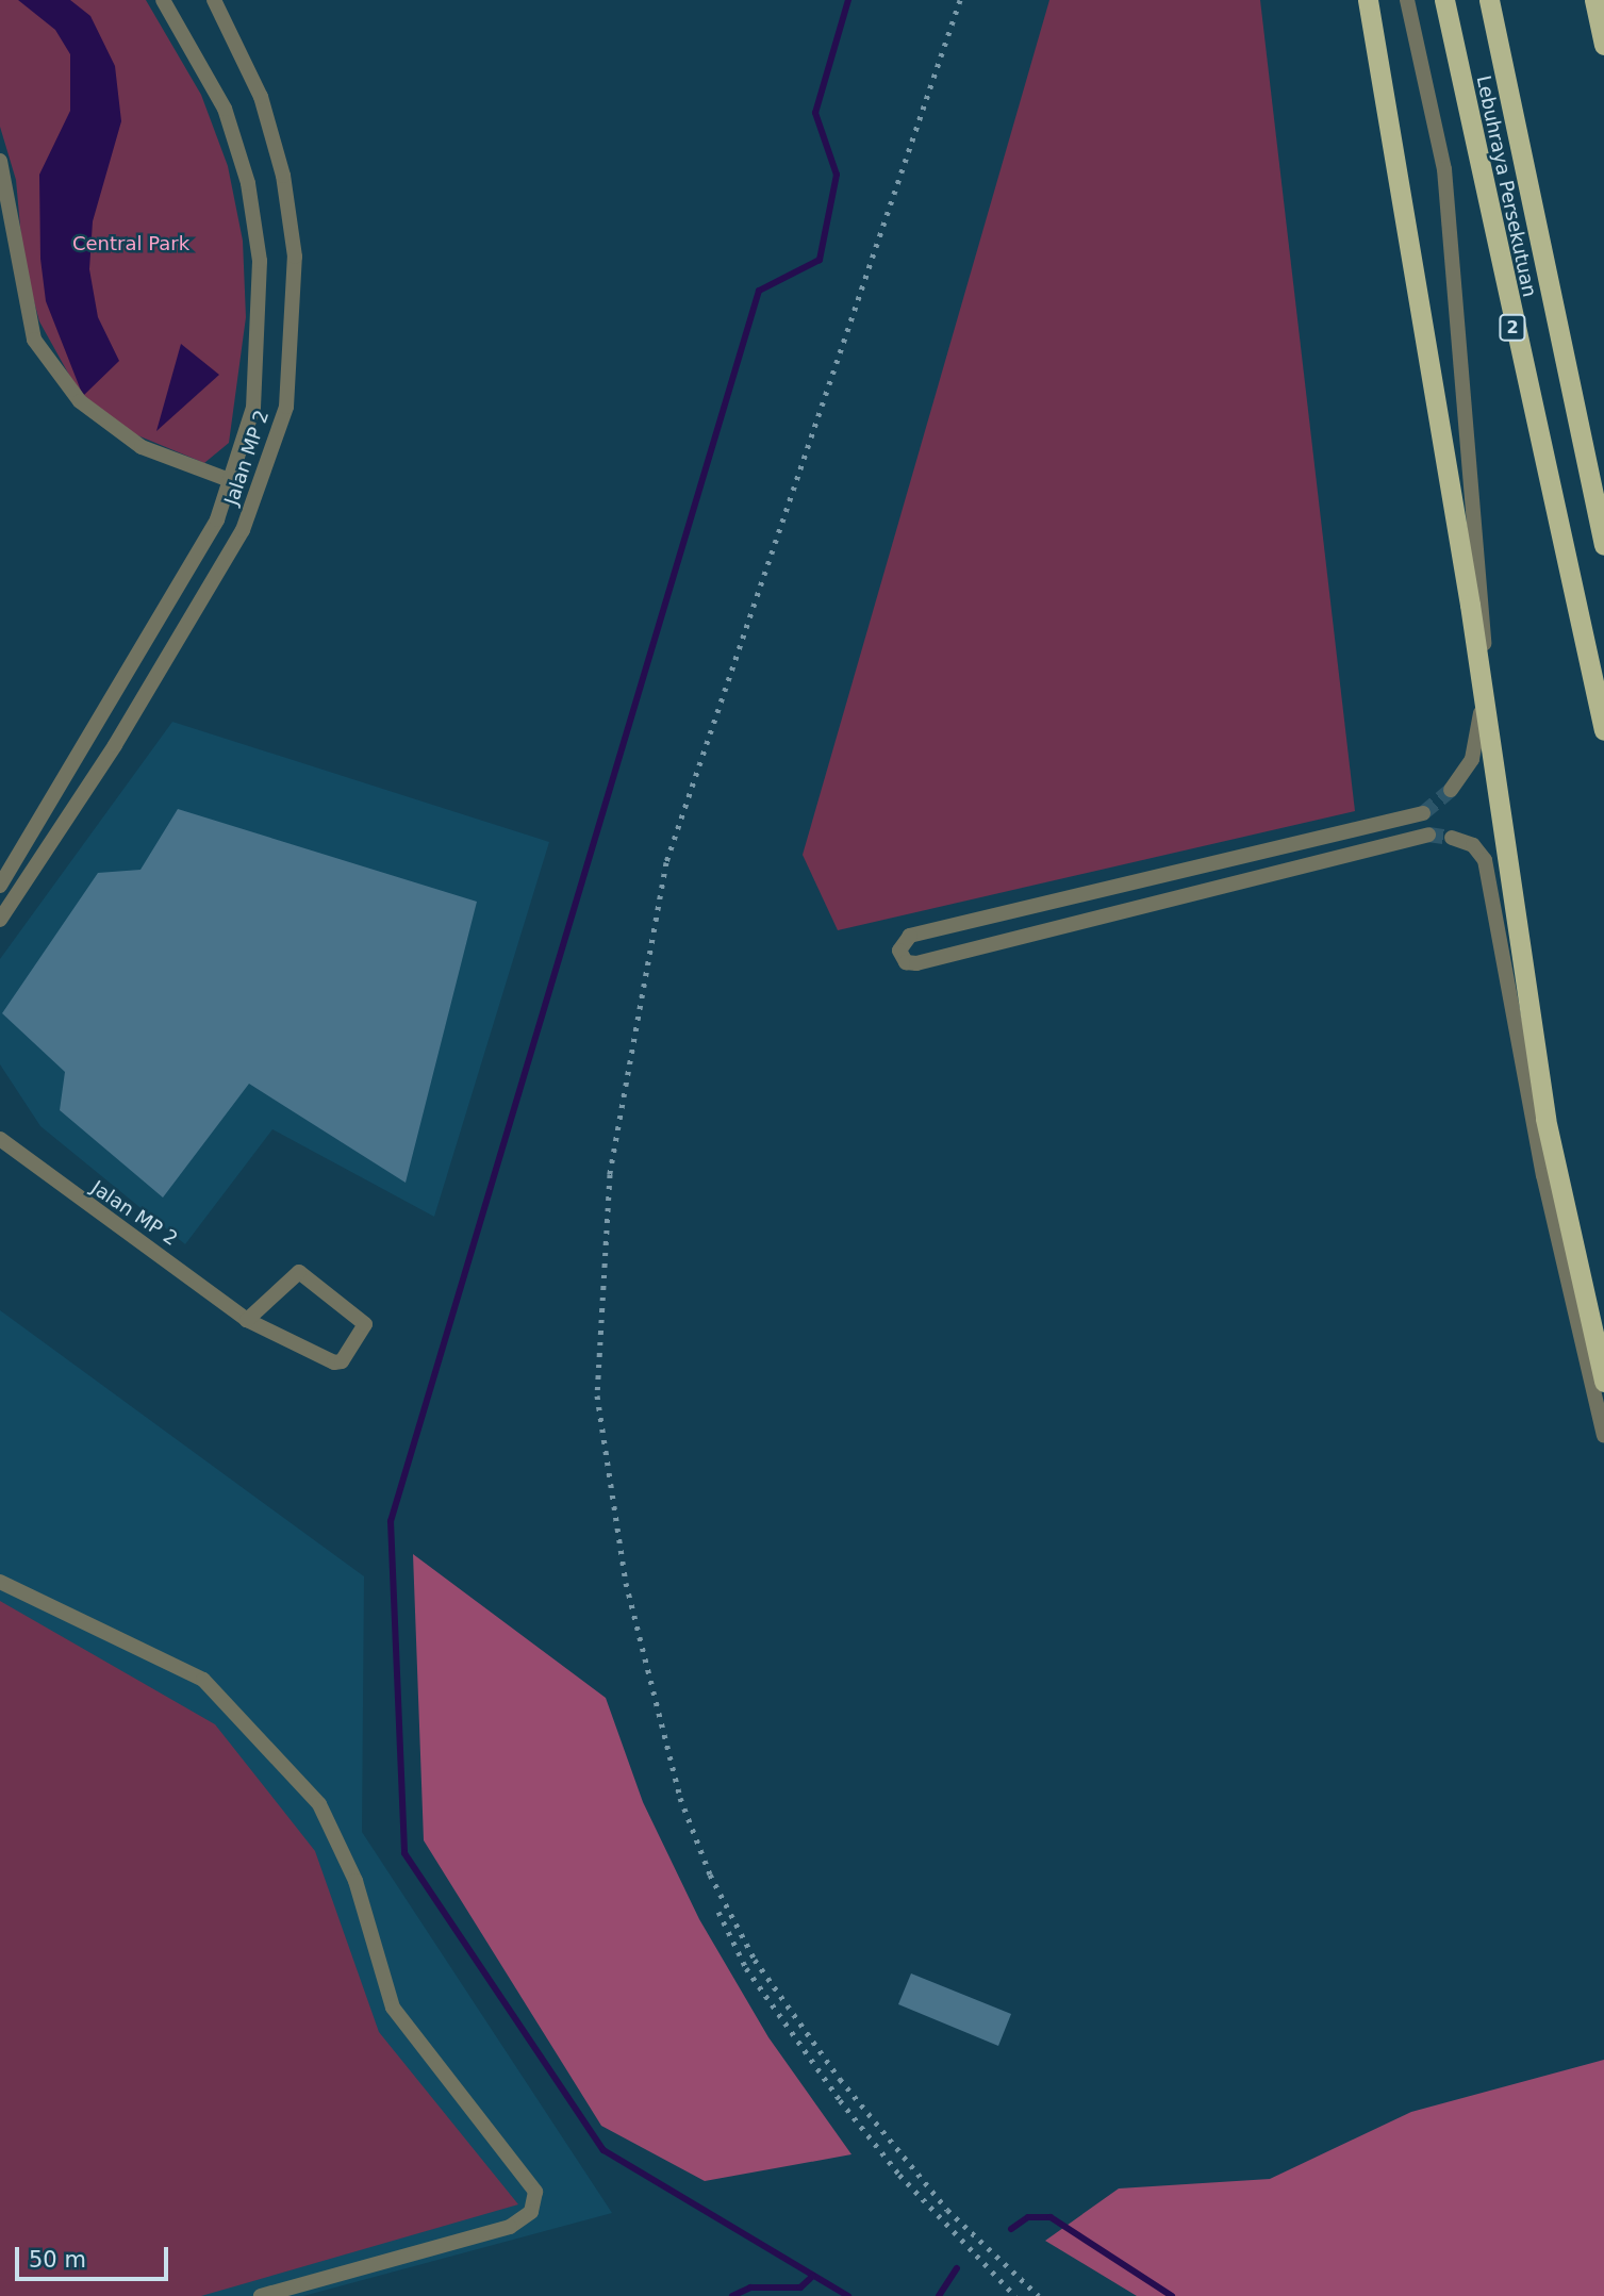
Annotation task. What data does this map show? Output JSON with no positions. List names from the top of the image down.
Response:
{
  "streets": {
    "highway": ["Lebuhraya Persekutuan", "2"],
    "street": ["Jalan MP 2"]
  },
  "parks": ["Central Park"],
  "scale_bar": "50 m"
}
